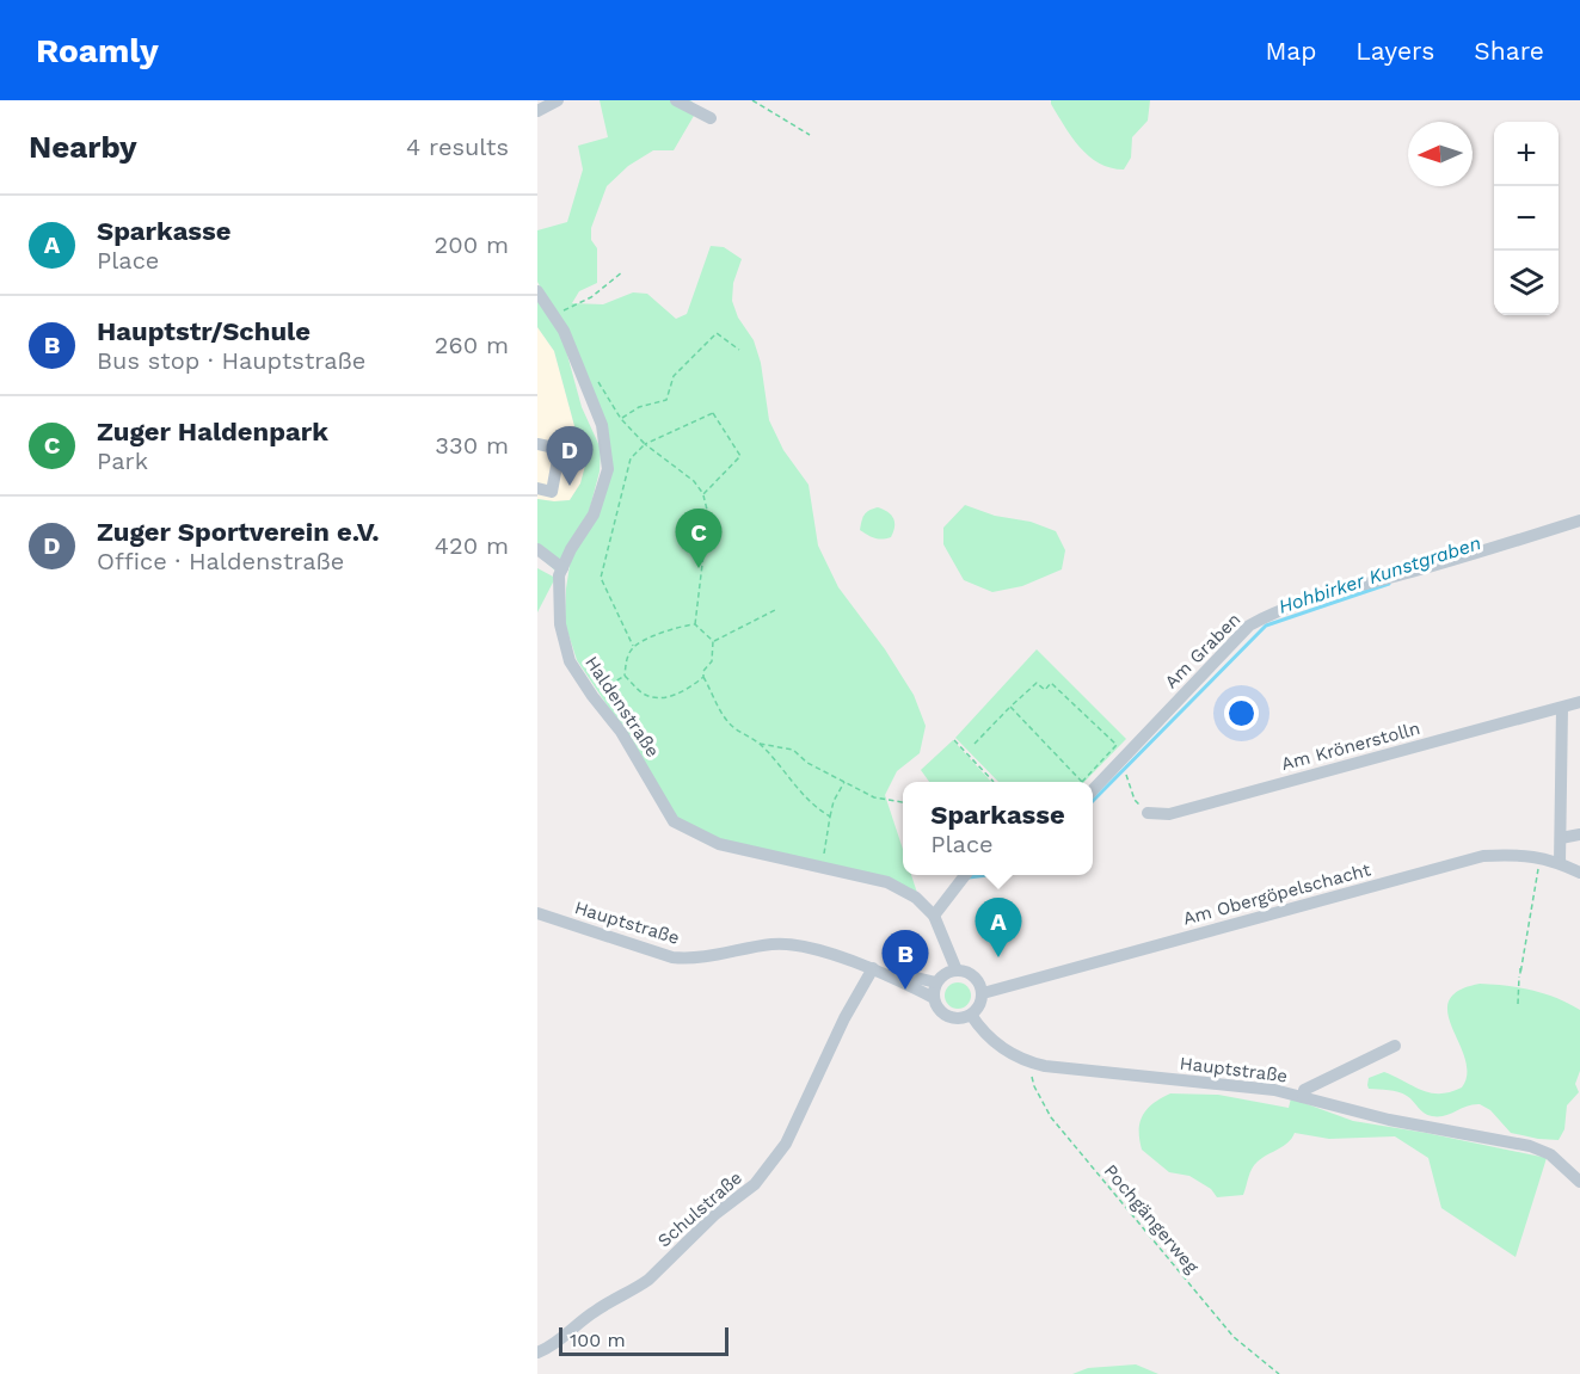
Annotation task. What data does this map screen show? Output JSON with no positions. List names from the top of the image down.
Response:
{
  "streets": {
    "street": [
      "Am Graben",
      "Haldenstraße",
      "Am Krönerstolln",
      "Am Obergöpelschacht",
      "Hauptstraße",
      "Schulstraße"
    ],
    "path": ["Pochgängerweg"]
  },
  "crossings": [
    ["Haldenstraße", "Am Obergöpelschacht"],
    ["Haldenstraße", "Hauptstraße"],
    ["Am Obergöpelschacht", "Hauptstraße"],
    ["Hauptstraße", "Schulstraße"],
    ["Hauptstraße", "Pochgängerweg"]
  ],
  "water": ["Hohbirker Kunstgraben"],
  "scale_bar": "100 m",
  "north": "left",
  "page": {
    "header": "Roamly",
    "nav": ["Map", "Layers", "Share"],
    "heading": ["Nearby", "4 results"],
    "map_buttons": ["+", "−"],
    "list": [
      {
        "mark": "A",
        "name": "Sparkasse",
        "note": "Place",
        "value": "200 m"
      },
      {
        "mark": "B",
        "name": "Hauptstr/Schule",
        "note": "Bus stop · Hauptstraße",
        "value": "260 m"
      },
      {
        "mark": "C",
        "name": "Zuger Haldenpark",
        "note": "Park",
        "value": "330 m"
      },
      {
        "mark": "D",
        "name": "Zuger Sportverein e.V.",
        "note": "Office · Haldenstraße",
        "value": "420 m"
      }
    ],
    "pins": [
      "D",
      "C",
      "A",
      "B"
    ],
    "popup": ["Sparkasse", "Place"],
    "scale": "100 m"
  }
}
